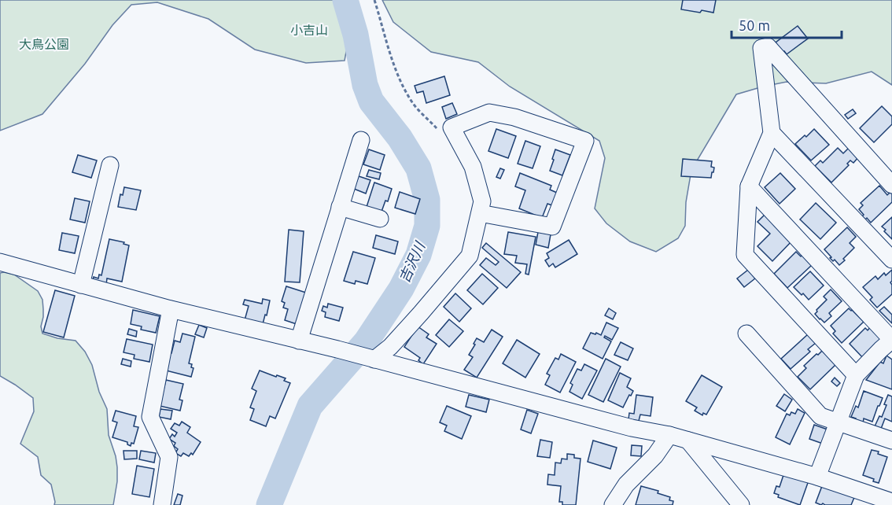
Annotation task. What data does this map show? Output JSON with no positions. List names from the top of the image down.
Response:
{
  "water": ["吉沢川"],
  "parks": ["小吉山", "大鳥公園"],
  "scale_bar": "50 m"
}
